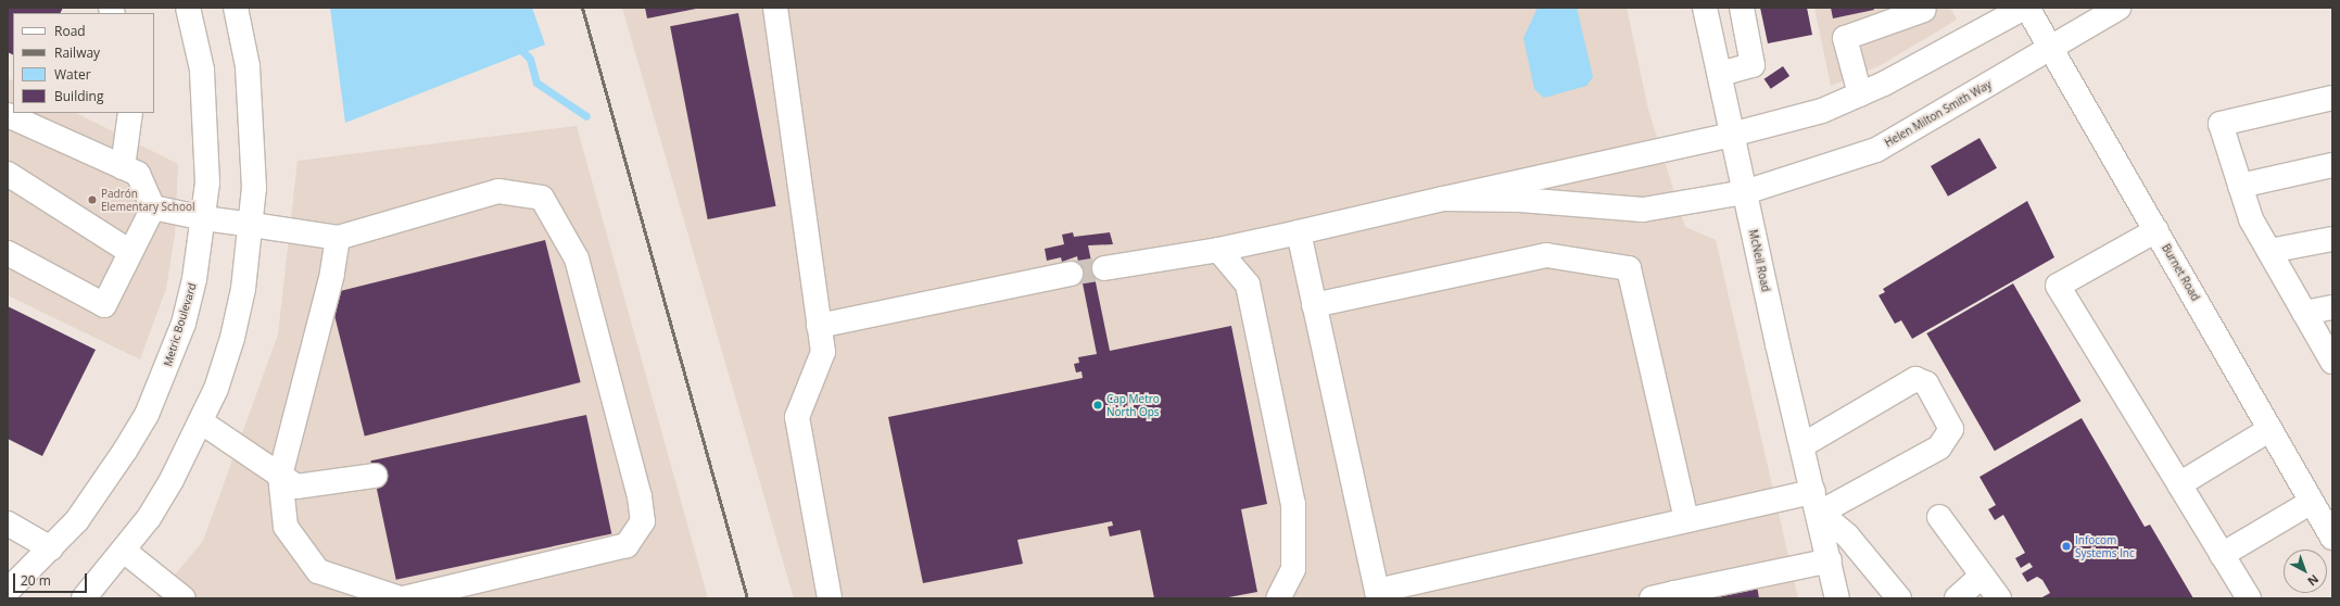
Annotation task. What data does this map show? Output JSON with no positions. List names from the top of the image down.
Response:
{
  "streets": {
    "main road": [
      "Helen Milton Smith Way",
      "McNeil Road",
      "Burnet Road",
      "Metric Boulevard"
    ]
  },
  "crossings": [
    ["Helen Milton Smith Way", "McNeil Road"],
    ["Helen Milton Smith Way", "Burnet Road"]
  ],
  "places": ["Padrón Elementary School", "Cap Metro North Ops", "Infocom Systems Inc"],
  "legend": [
    "Road",
    "Railway",
    "Water",
    "Building"
  ],
  "scale_bar": "20 m",
  "north": "bottom right"
}
